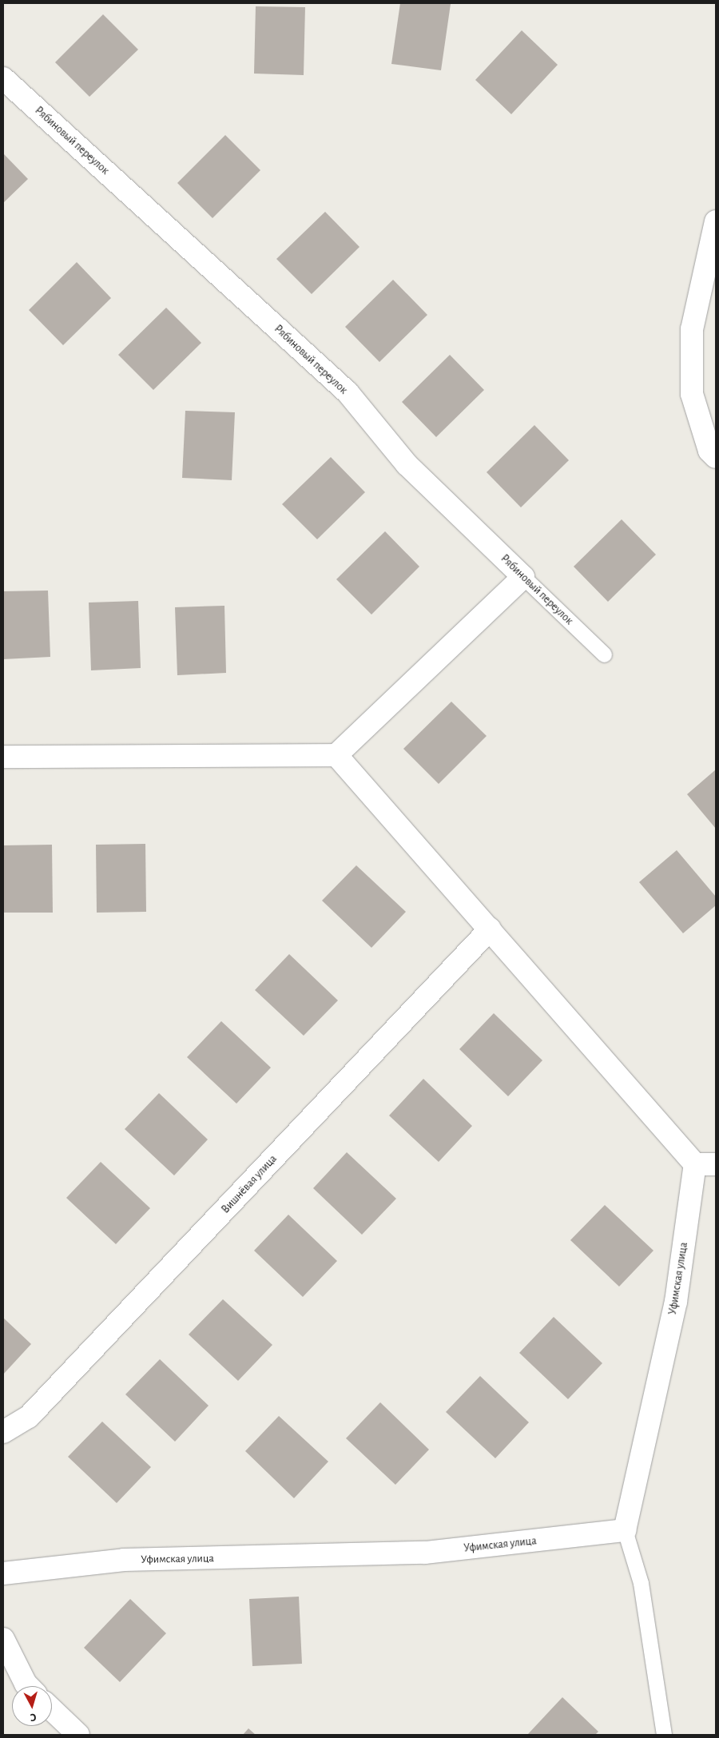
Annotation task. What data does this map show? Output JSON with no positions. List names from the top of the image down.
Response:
{
  "streets": {
    "street": ["Рябиновый переулок", "Вишнёвая улица", "Уфимская улица"]
  },
  "north": "bottom"
}
